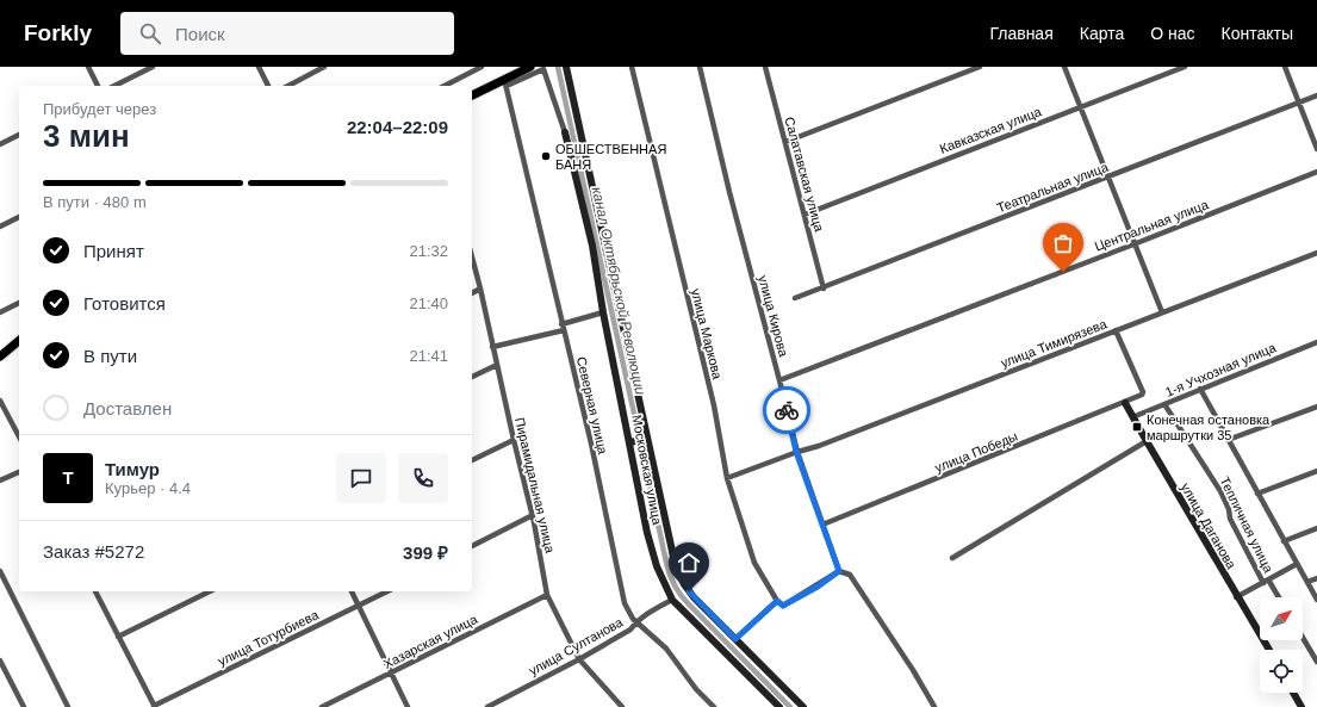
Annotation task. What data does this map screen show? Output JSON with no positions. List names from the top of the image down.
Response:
{
  "streets": {
    "main road": ["Московская улица", "улица Даганова"],
    "street": [
      "Кавказская улица",
      "Салатавская улица",
      "Театральная улица",
      "Центральная улица",
      "улица Кирова",
      "улица Маркова",
      "улица Тимирязева",
      "1-я Учхозная улица",
      "Северная улица",
      "улица Победы",
      "Пирамидальная улица",
      "Тепличная улица",
      "улица Тотурбиева",
      "Хазарская улица",
      "улица Султанова"
    ]
  },
  "crossings": [
    ["Кавказская улица", "Салатавская улица"],
    ["Салатавская улица", "Театральная улица"],
    ["Центральная улица", "улица Кирова"],
    ["улица Кирова", "улица Тимирязева"],
    ["улица Кирова", "улица Победы"],
    ["улица Маркова", "улица Тимирязева"],
    ["улица Тимирязева", "улица Победы"],
    ["1-я Учхозная улица", "Тепличная улица"],
    ["1-я Учхозная улица", "улица Даганова"],
    ["Северная улица", "Московская улица"],
    ["Северная улица", "улица Султанова"],
    ["улица Победы", "улица Даганова"],
    ["Московская улица", "улица Султанова"],
    ["Пирамидальная улица", "Хазарская улица"],
    ["Пирамидальная улица", "улица Султанова"]
  ],
  "water": ["канал Октябрьской Революции"],
  "places": {
    "other": ["ОБШЕСТВЕННАЯ БАНЯ"],
    "transit": ["Конечная остановка маршрутки 35"]
  },
  "north": "top right",
  "page": {
    "header": "Forkly",
    "search": "Поиск",
    "nav": [
      "Главная",
      "Карта",
      "О нас",
      "Контакты"
    ],
    "heading": ["3 мин", "Прибудет через", "22:04–22:09"],
    "panel": [
      "Тимур",
      "Курьер · 4.4",
      "Заказ #5272",
      "399 ₽"
    ],
    "bar": "В пути · 480 m",
    "list": [
      ["Принят", "21:32"],
      ["Готовится", "21:40"],
      ["В пути", "21:41"],
      "Доставлен"
    ],
    "round": "Т"
  }
}
